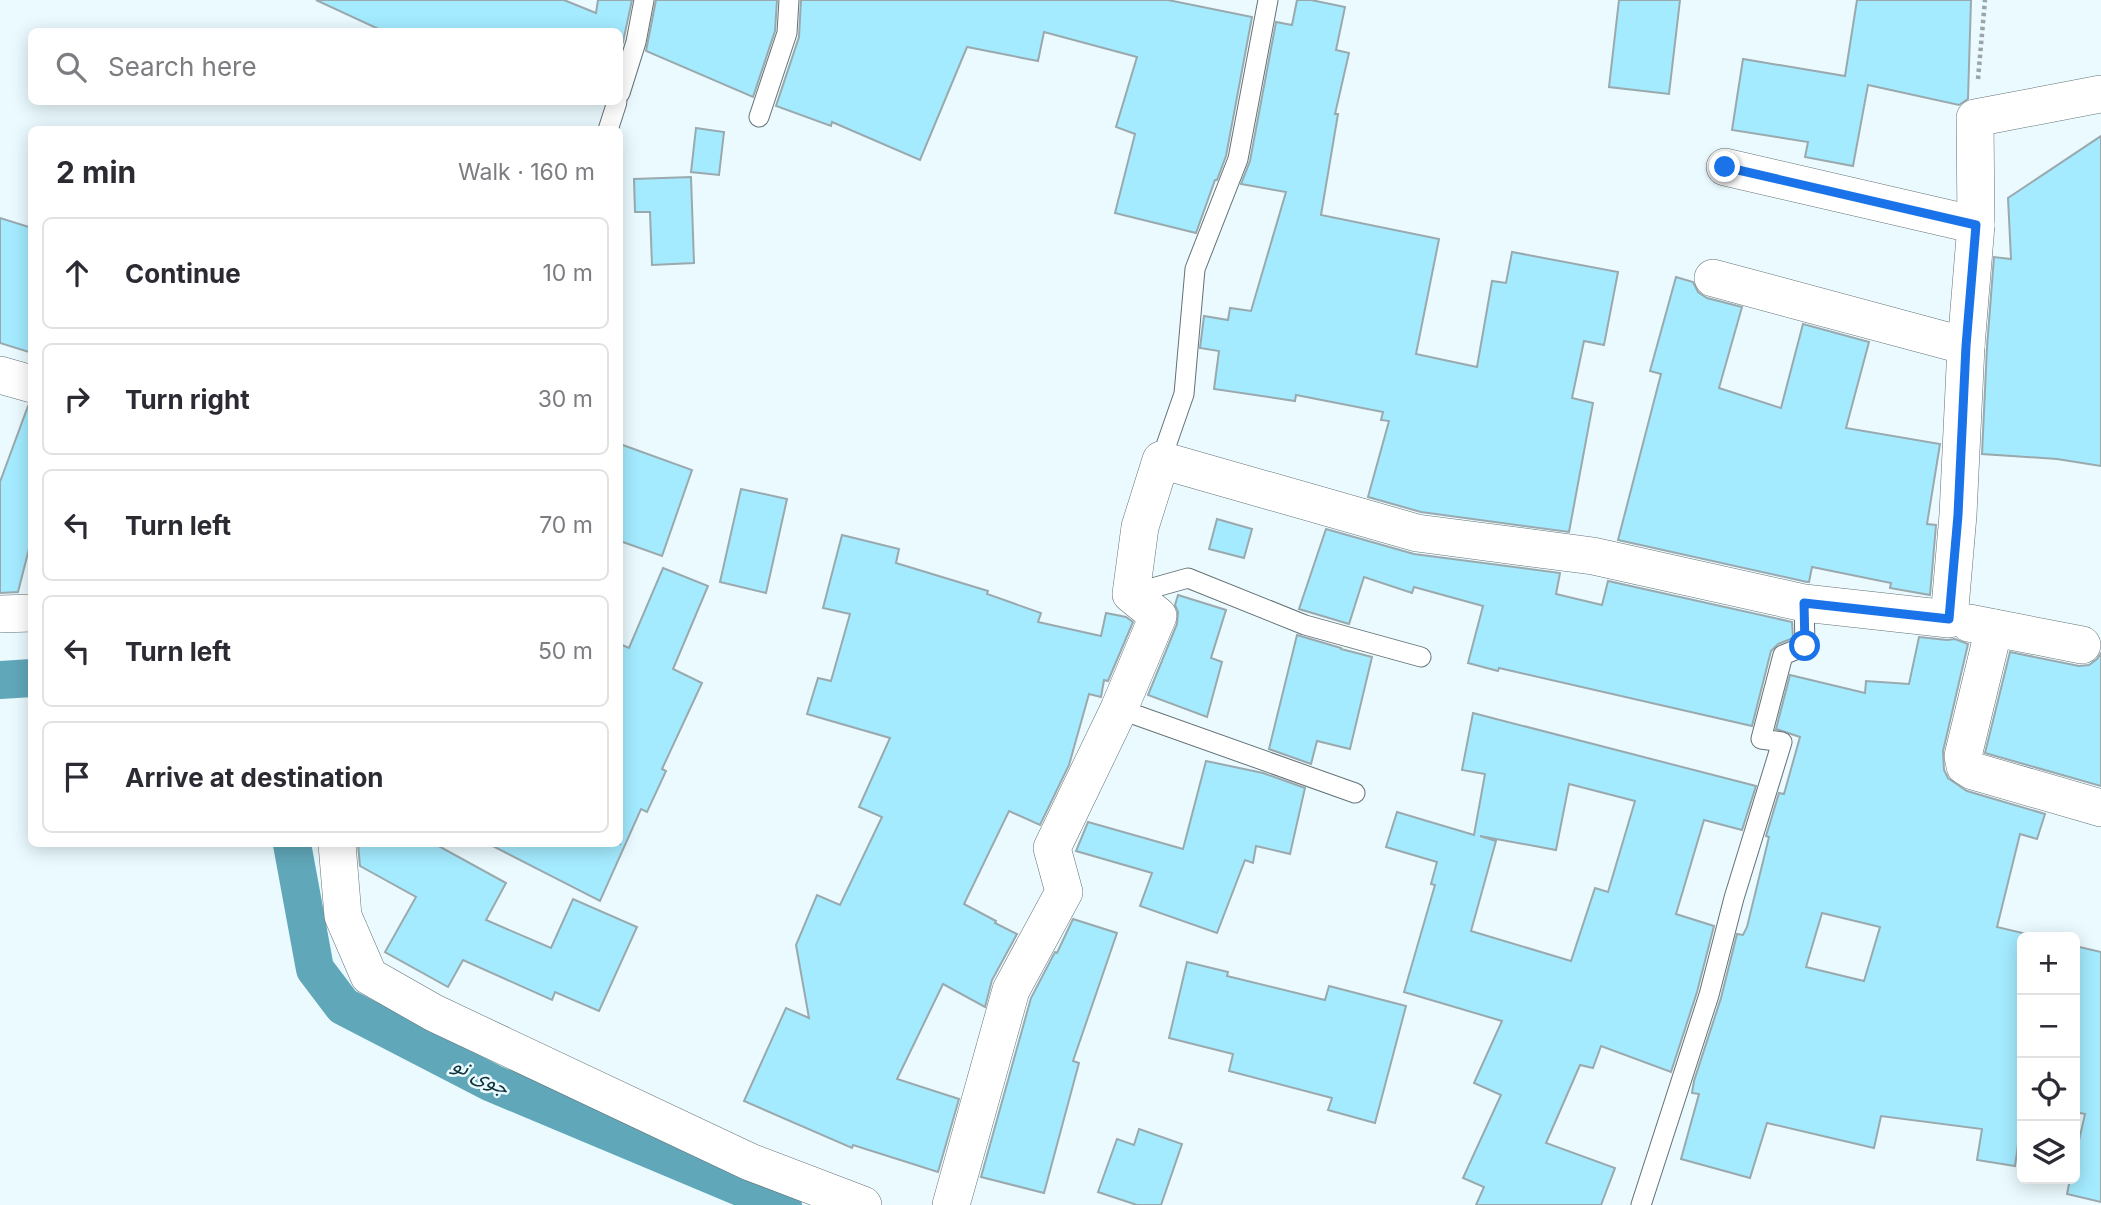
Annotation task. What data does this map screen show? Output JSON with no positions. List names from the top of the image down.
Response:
{
  "water": ["جوی نو"],
  "page": {
    "search": "Search here",
    "heading": ["2 min", "Walk · 160 m"],
    "list": [
      ["Continue", "10 m"],
      ["Turn right", "30 m"],
      ["Turn left", "70 m"],
      ["Turn left", "50 m"],
      "Arrive at destination"
    ],
    "map_buttons": ["+", "−"]
  }
}
